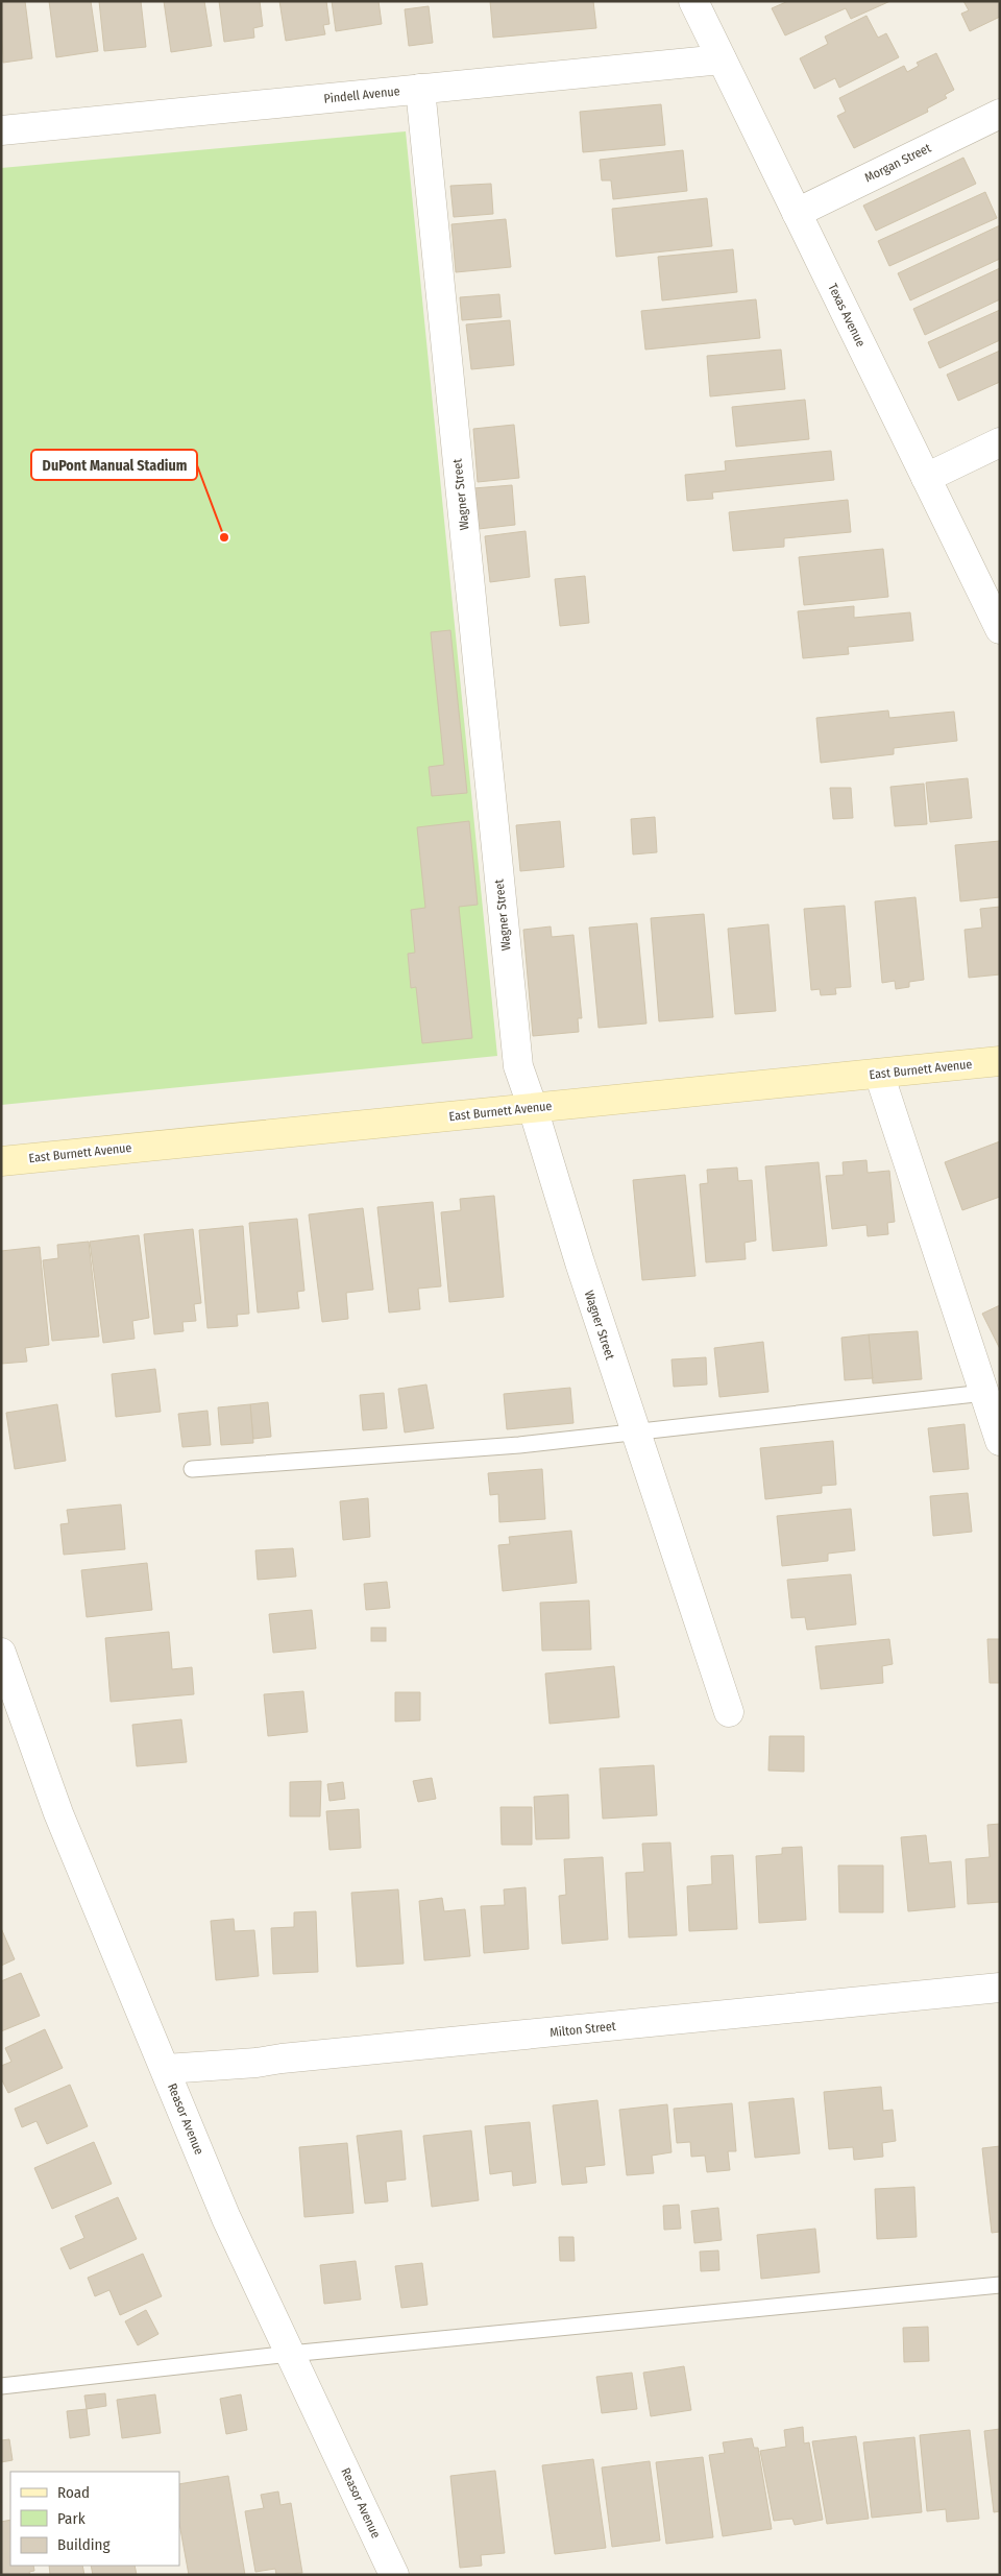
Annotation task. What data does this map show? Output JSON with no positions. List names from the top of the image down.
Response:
{
  "streets": {
    "street": [
      "Pindell Avenue",
      "Morgan Street",
      "Texas Avenue",
      "Wagner Street",
      "East Burnett Avenue",
      "Milton Street",
      "Reasor Avenue"
    ]
  },
  "crossings": [
    ["Pindell Avenue", "Texas Avenue"],
    ["Pindell Avenue", "Wagner Street"],
    ["Morgan Street", "Texas Avenue"],
    ["Wagner Street", "East Burnett Avenue"],
    ["Milton Street", "Reasor Avenue"]
  ],
  "places": ["DuPont Manual Stadium"],
  "legend": ["Road", "Park", "Building"]
}
